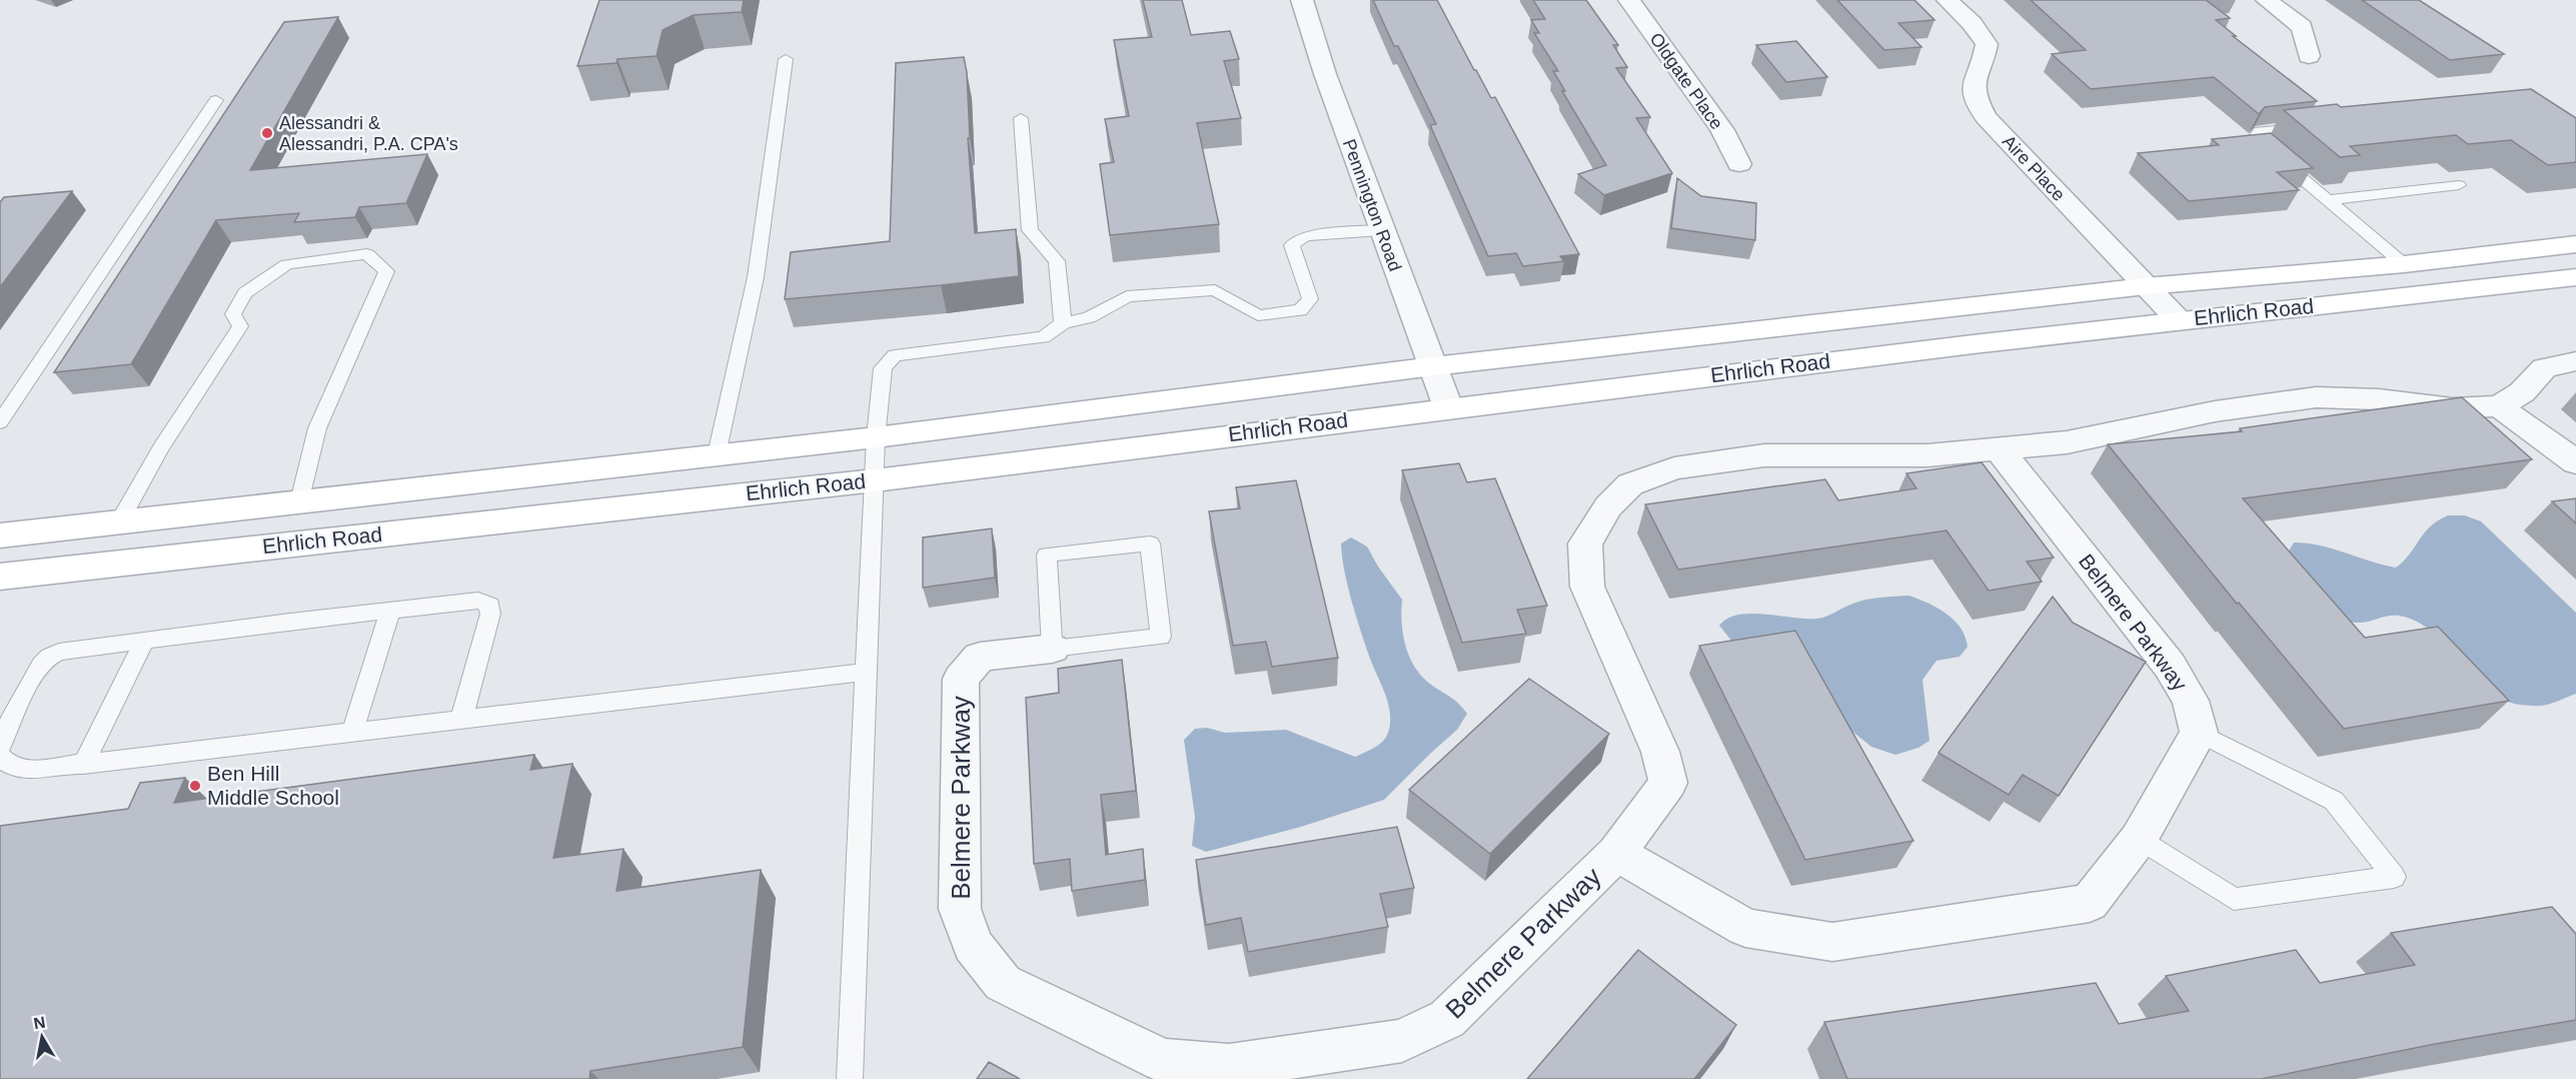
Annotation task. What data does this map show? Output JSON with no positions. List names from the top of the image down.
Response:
{
  "streets": {
    "main road": ["Ehrlich Road"],
    "street": [
      "Oldgate Place",
      "Aire Place",
      "Pennington Road",
      "Belmere Parkway"
    ]
  },
  "crossings": [
    ["Aire Place", "Ehrlich Road"],
    ["Pennington Road", "Ehrlich Road"]
  ],
  "places": ["Alessandri & Alessandri, P.A. CPA's", "Ben Hill Middle School"],
  "north": "top"
}
